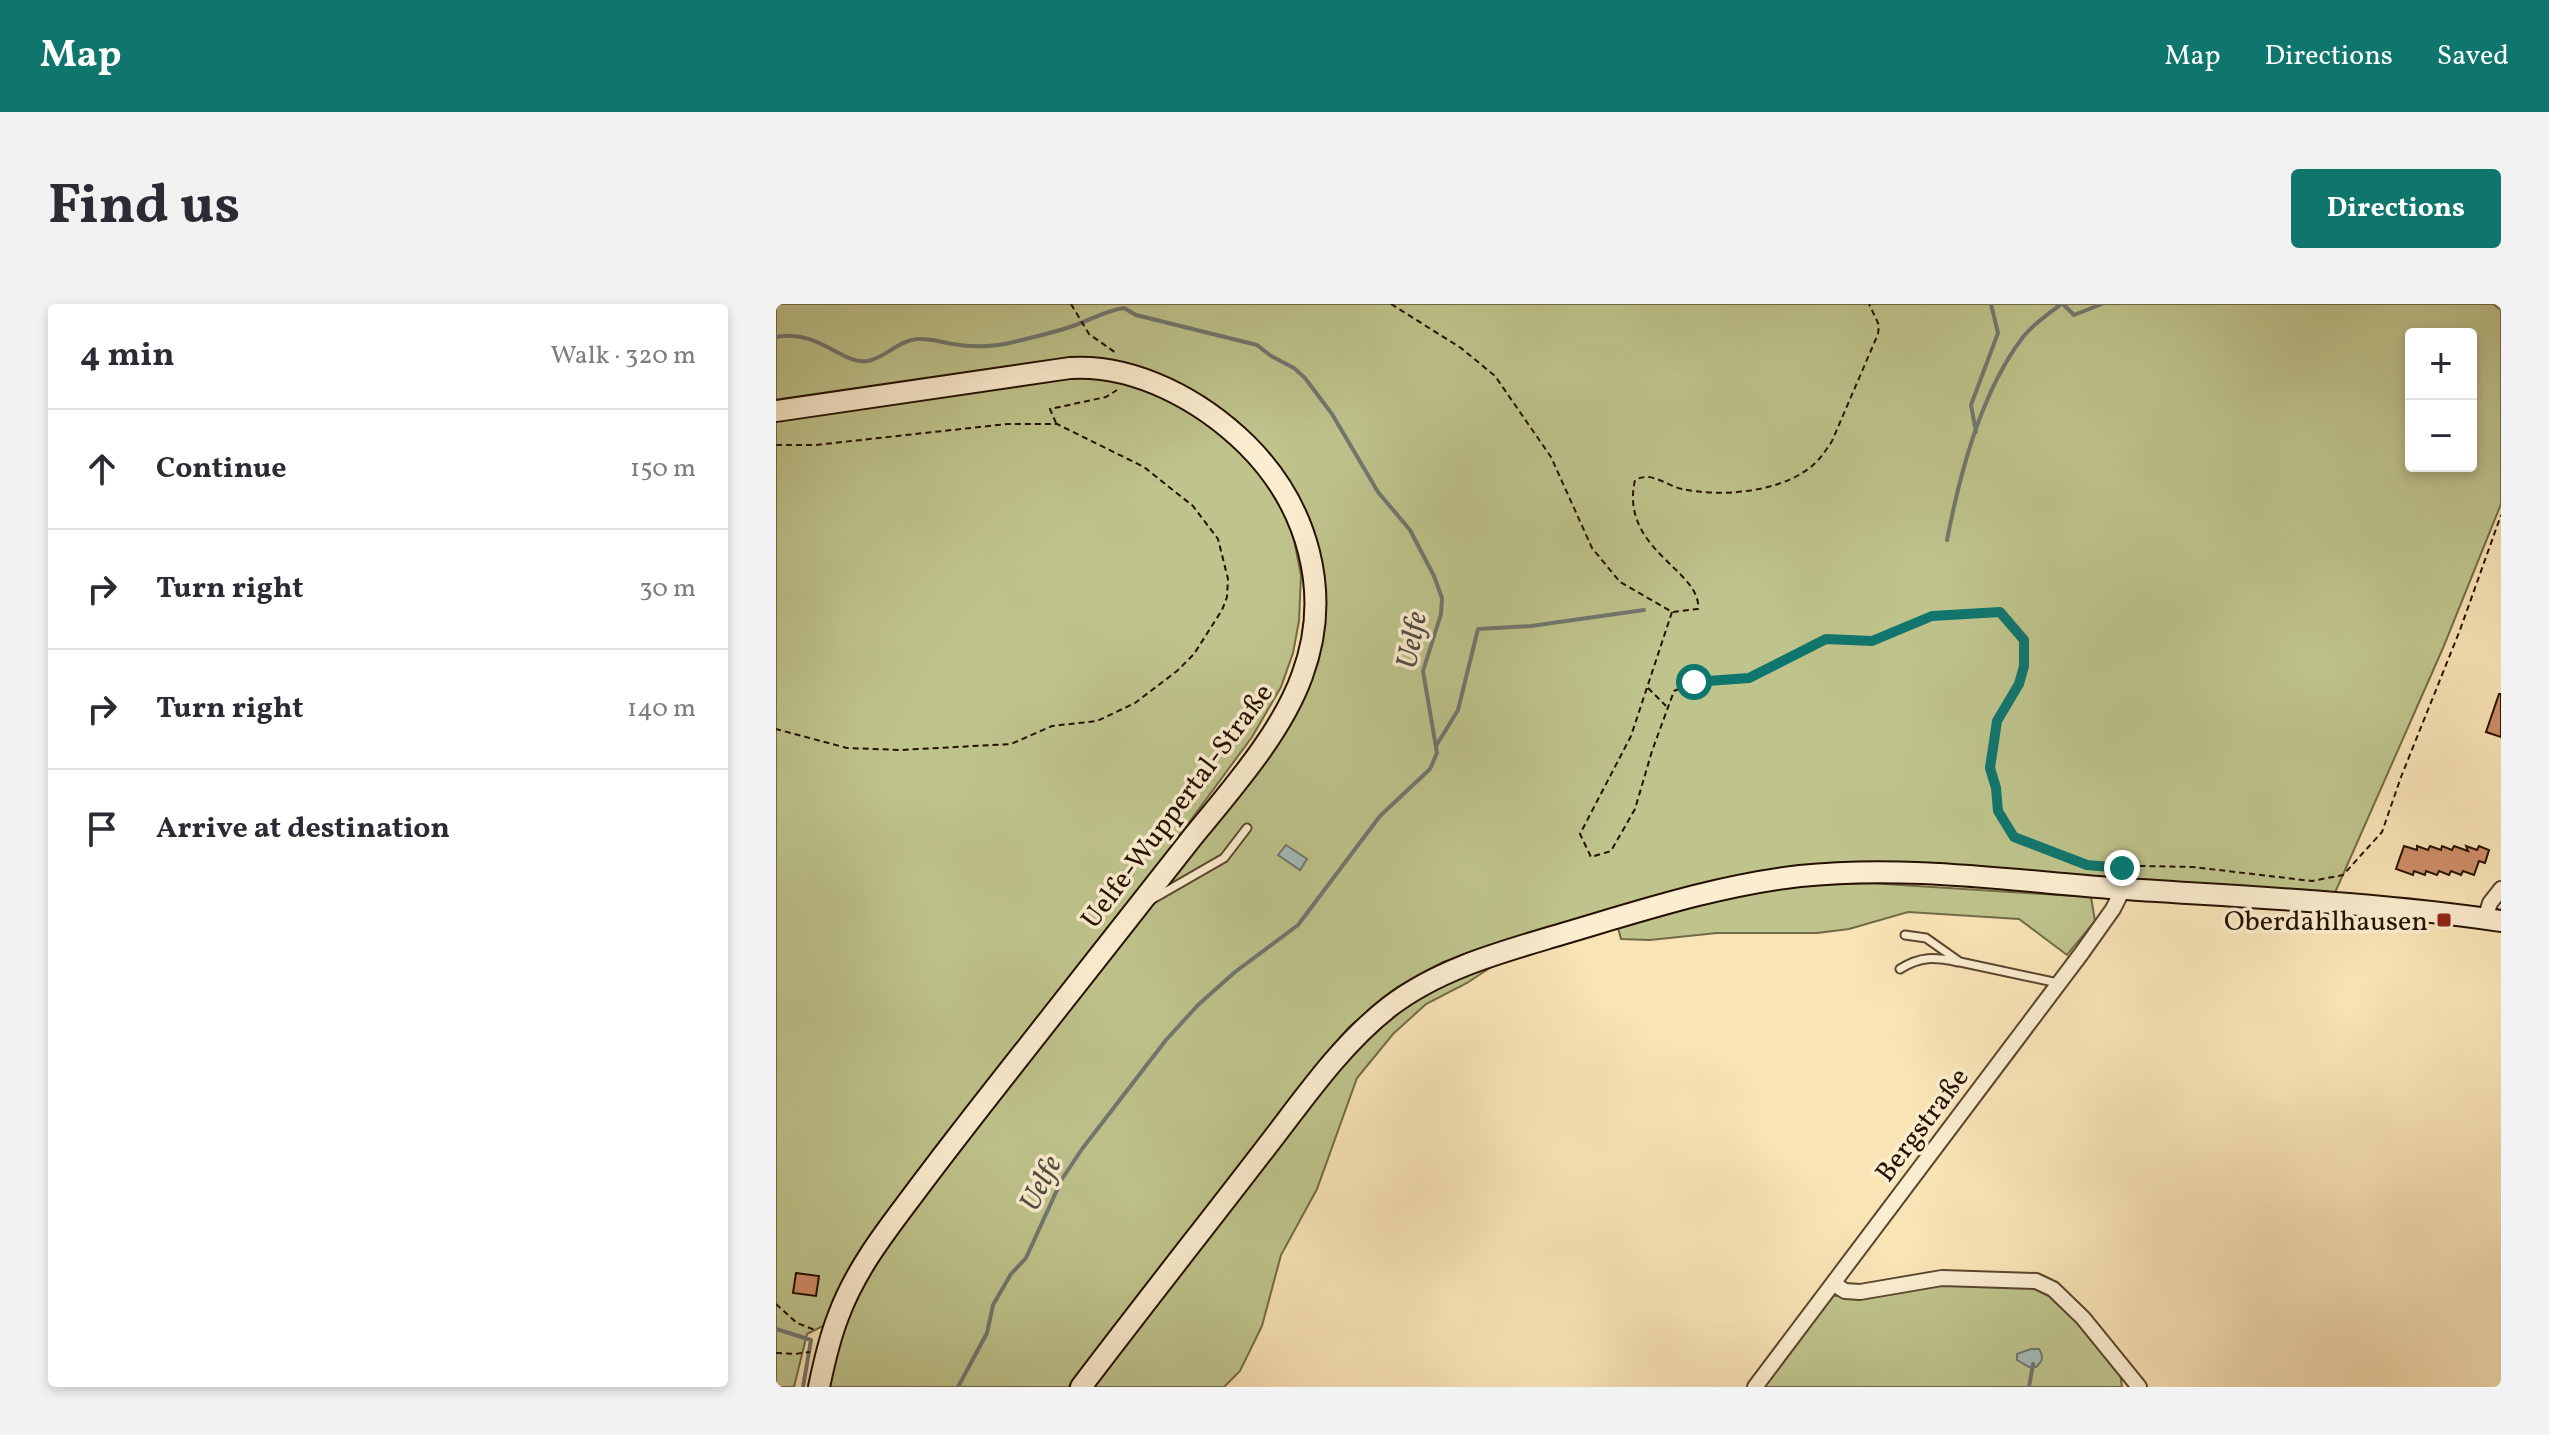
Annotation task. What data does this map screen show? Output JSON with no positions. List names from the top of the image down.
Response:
{
  "streets": {
    "main road": ["Uelfe-Wuppertal-Straße"],
    "street": ["Bergstraße"]
  },
  "water": ["Uelfe"],
  "places": {
    "transit": ["Oberdahlhausen"]
  },
  "page": {
    "header": "Map",
    "nav": ["Map", "Directions", "Saved"],
    "title": "Find us",
    "buttons": "Directions",
    "heading": ["4 min", "Walk · 320 m"],
    "map_buttons": ["+", "−"],
    "list": [
      ["Continue", "150 m"],
      ["Turn right", "30 m"],
      ["Turn right", "140 m"],
      "Arrive at destination"
    ]
  }
}
